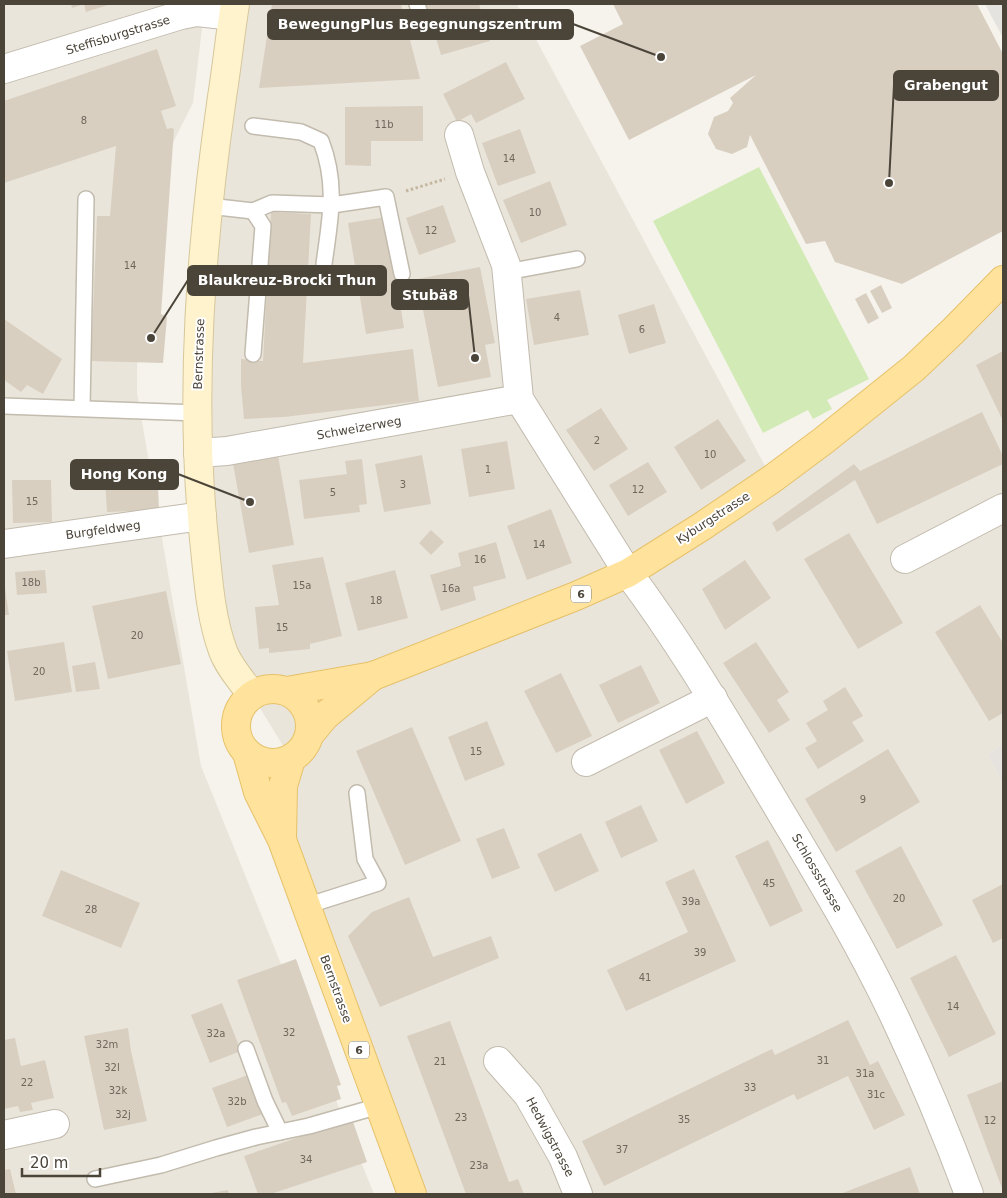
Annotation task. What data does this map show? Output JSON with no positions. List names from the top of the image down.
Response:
{
  "streets": {
    "main road": ["Bernstrasse", "Kyburgstrasse", "6"],
    "street": [
      "Steffisburgstrasse",
      "Schweizerweg",
      "Burgfeldweg",
      "Schlossstrasse",
      "Hedwigstrasse"
    ]
  },
  "crossings": [
    ["Steffisburgstrasse", "Bernstrasse"],
    ["Bernstrasse", "Schweizerweg"],
    ["Bernstrasse", "Kyburgstrasse"],
    ["Bernstrasse", "Burgfeldweg"],
    ["Kyburgstrasse", "Schlossstrasse"]
  ],
  "places": [
    "BewegungPlus Begegnungszentrum",
    "Grabengut",
    "Blaukreuz-Brocki Thun",
    "Stubä8",
    "Hong Kong"
  ],
  "house_numbers": [
    "8",
    "11b",
    "14",
    "10",
    "12",
    "14",
    "4",
    "6",
    "2",
    "10",
    "1",
    "3",
    "12",
    "5",
    "15",
    "14",
    "16",
    "18b",
    "15a",
    "16a",
    "18",
    "15",
    "20",
    "20",
    "15",
    "9",
    "45",
    "20",
    "39a",
    "28",
    "39",
    "41",
    "14",
    "32",
    "32a",
    "32m",
    "31",
    "21",
    "32l",
    "31a",
    "22",
    "33",
    "32k",
    "31c",
    "32b",
    "32j",
    "23",
    "35",
    "12",
    "37",
    "34",
    "23a"
  ],
  "scale_bar": "20 m"
}
